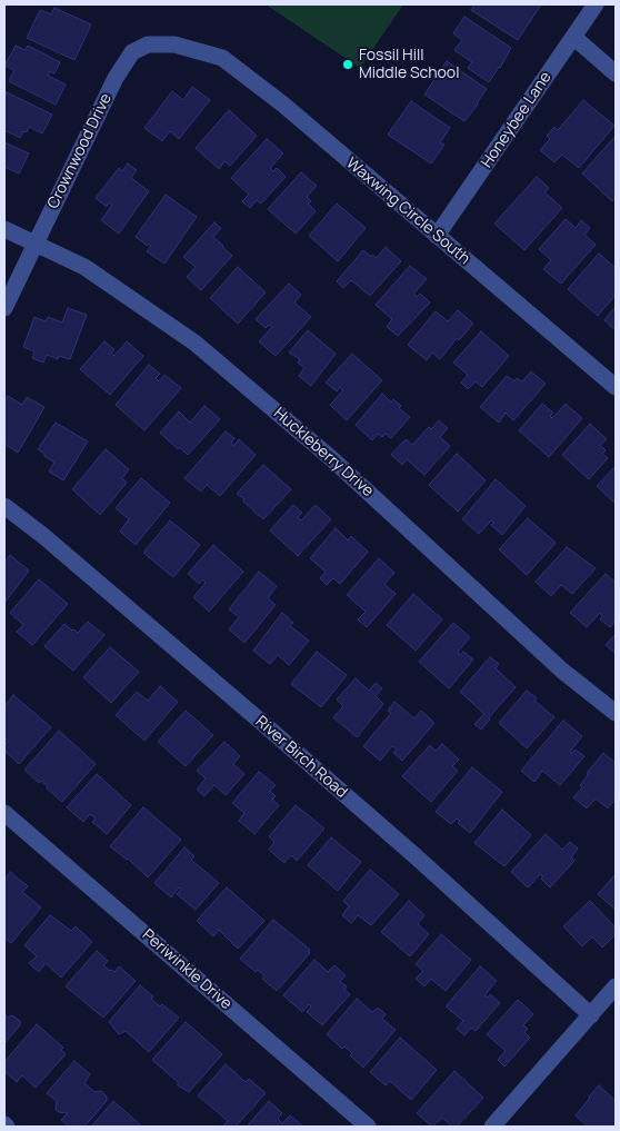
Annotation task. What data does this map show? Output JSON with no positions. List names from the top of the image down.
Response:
{
  "streets": {
    "street": [
      "Honeybee Lane",
      "Crownwood Drive",
      "Waxwing Circle South",
      "Huckleberry Drive",
      "River Birch Road",
      "Periwinkle Drive"
    ]
  },
  "crossings": [
    ["Honeybee Lane", "Waxwing Circle South"],
    ["Crownwood Drive", "Waxwing Circle South"],
    ["Crownwood Drive", "Huckleberry Drive"]
  ],
  "places": ["Fossil Hill Middle School"]
}
